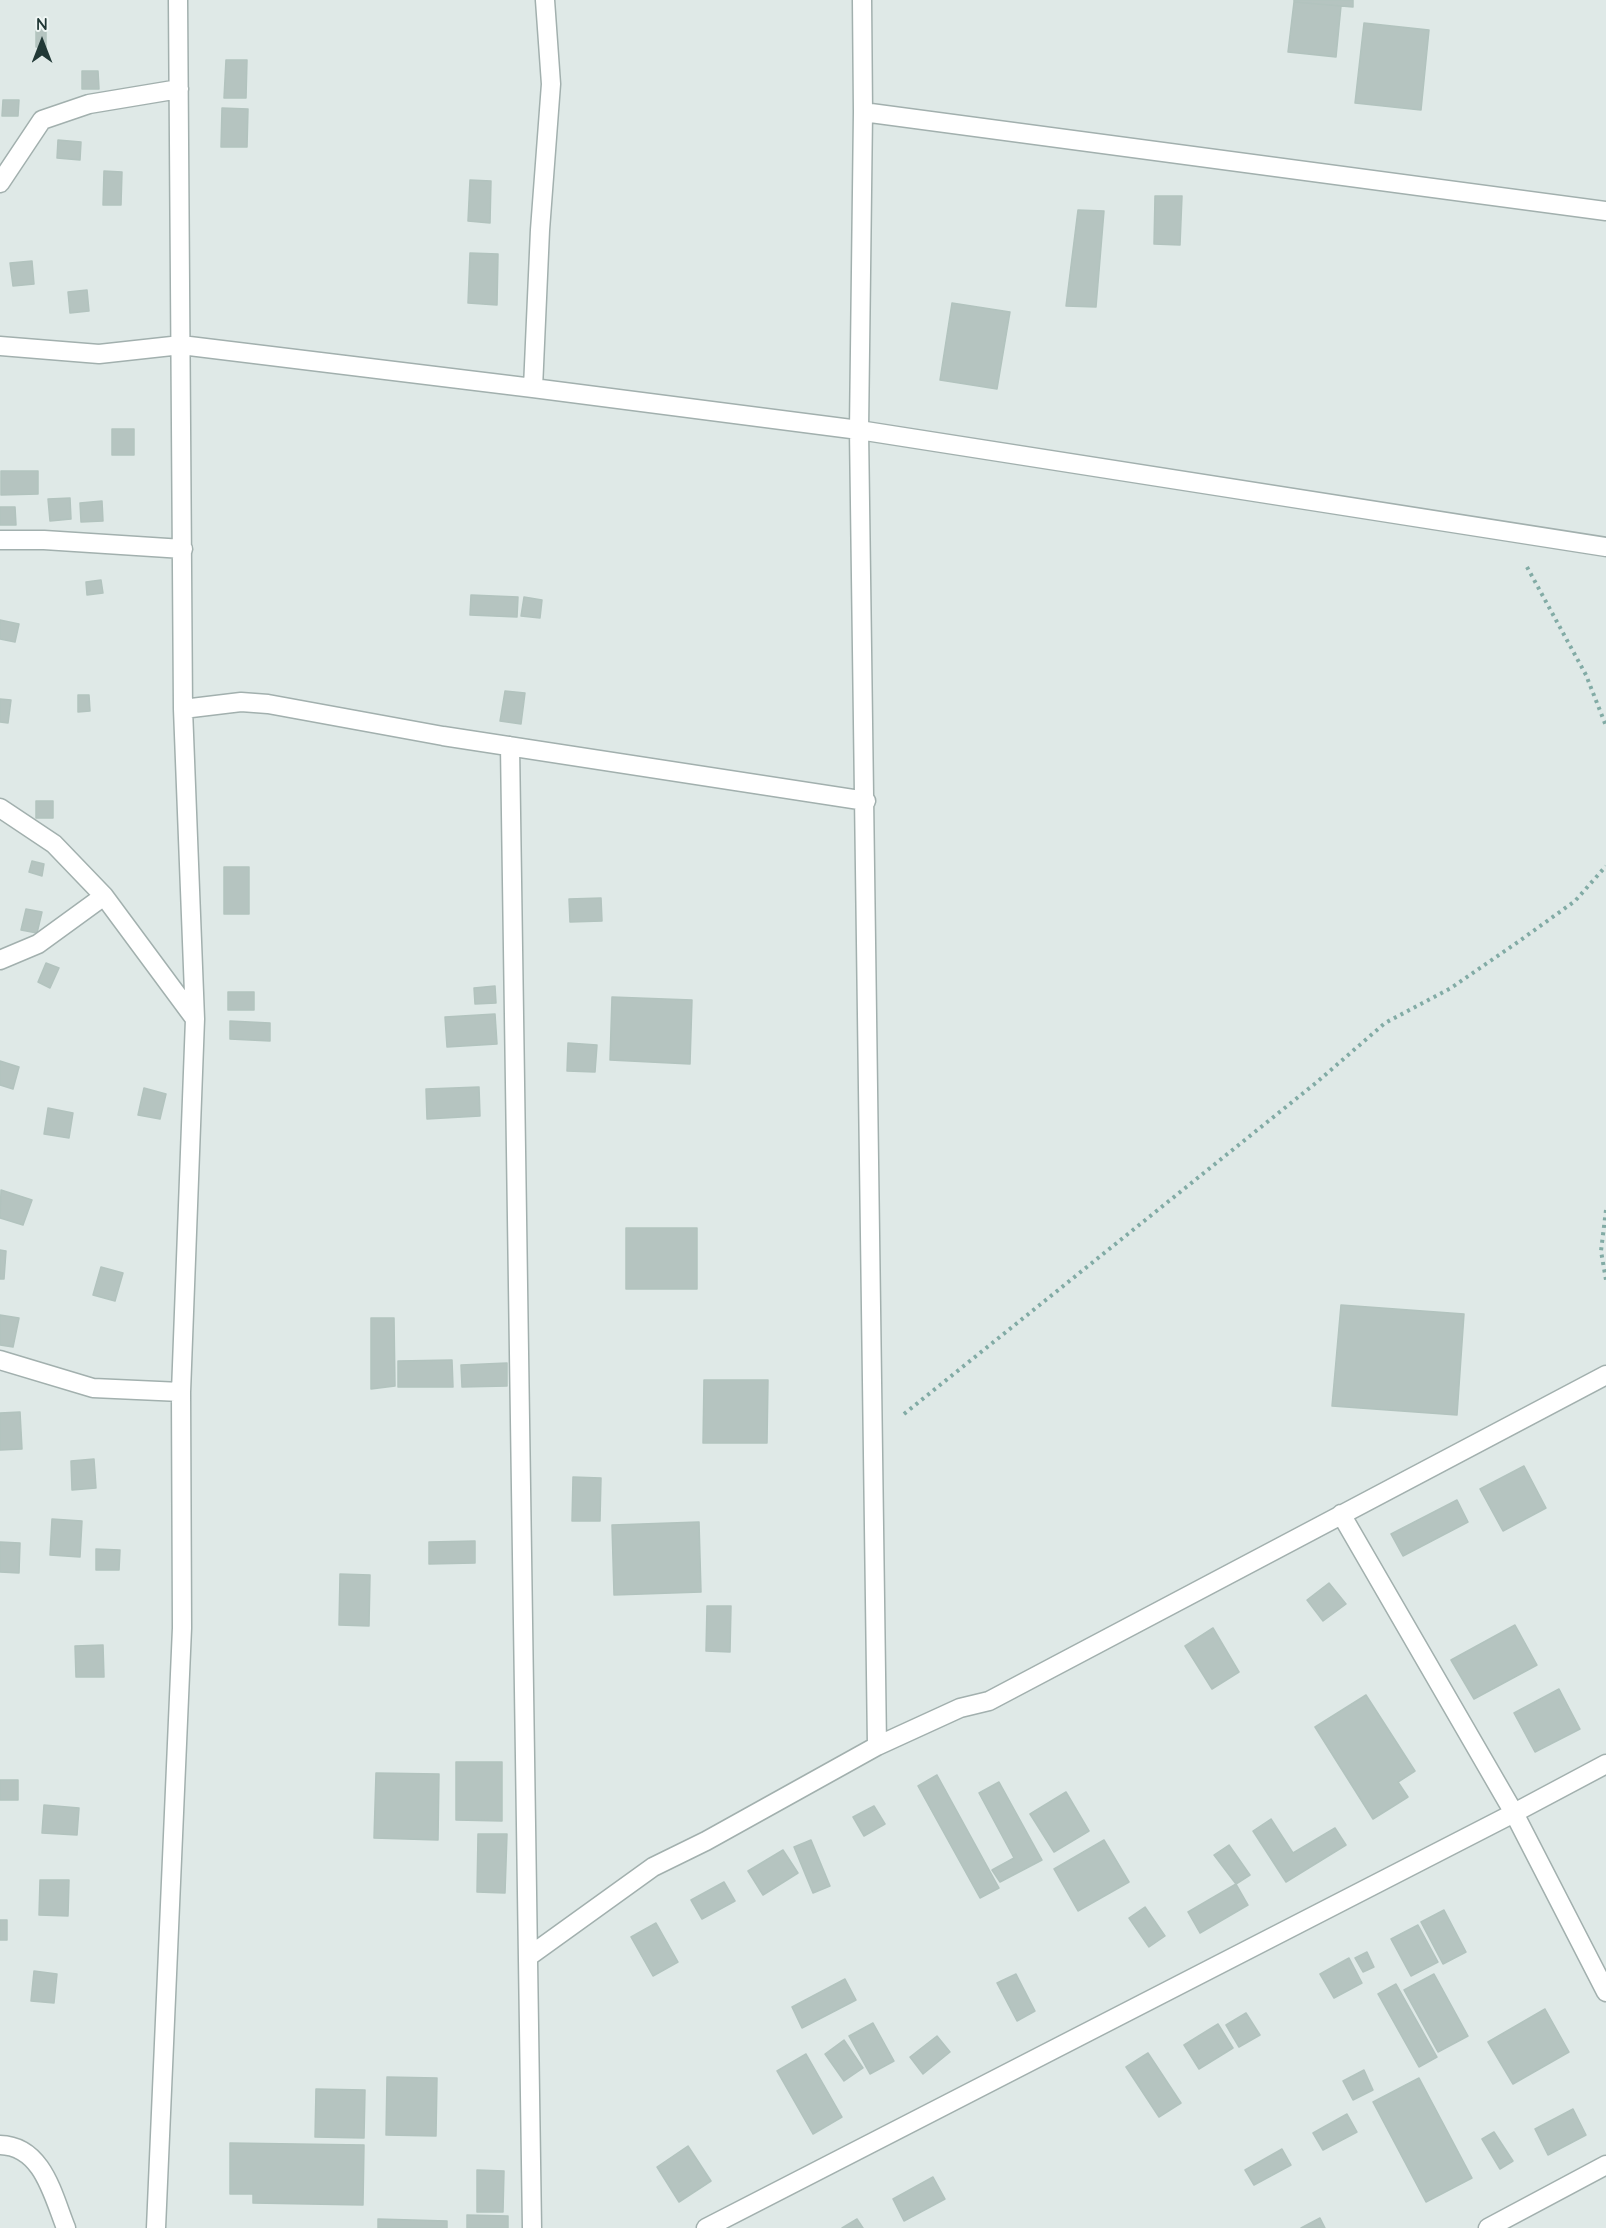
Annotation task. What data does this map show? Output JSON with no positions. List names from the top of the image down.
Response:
{
  "north": "top"
}
